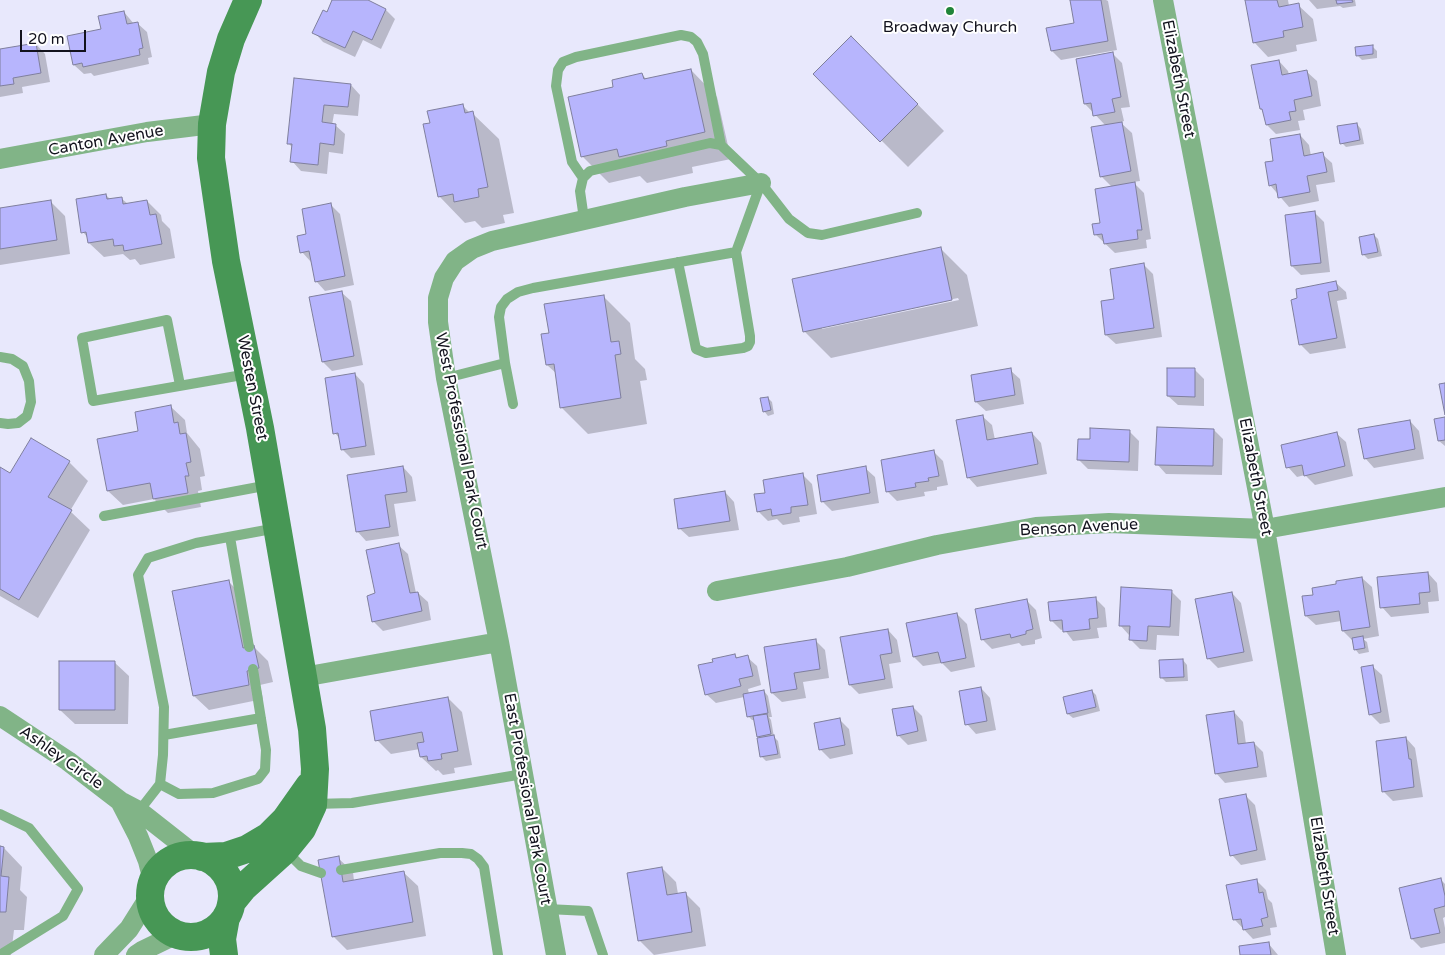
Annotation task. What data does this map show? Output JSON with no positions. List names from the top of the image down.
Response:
{
  "streets": {
    "street": [
      "Elizabeth Street",
      "Canton Avenue",
      "Westen Street",
      "West Professional Park Court",
      "Benson Avenue",
      "Ashley Circle",
      "East Professional Park Court"
    ]
  },
  "crossings": [
    ["Elizabeth Street", "Benson Avenue"],
    ["Canton Avenue", "Westen Street"],
    ["Westen Street", "Ashley Circle"],
    ["West Professional Park Court", "East Professional Park Court"]
  ],
  "places": ["Broadway Church"],
  "scale_bar": "20 m"
}
